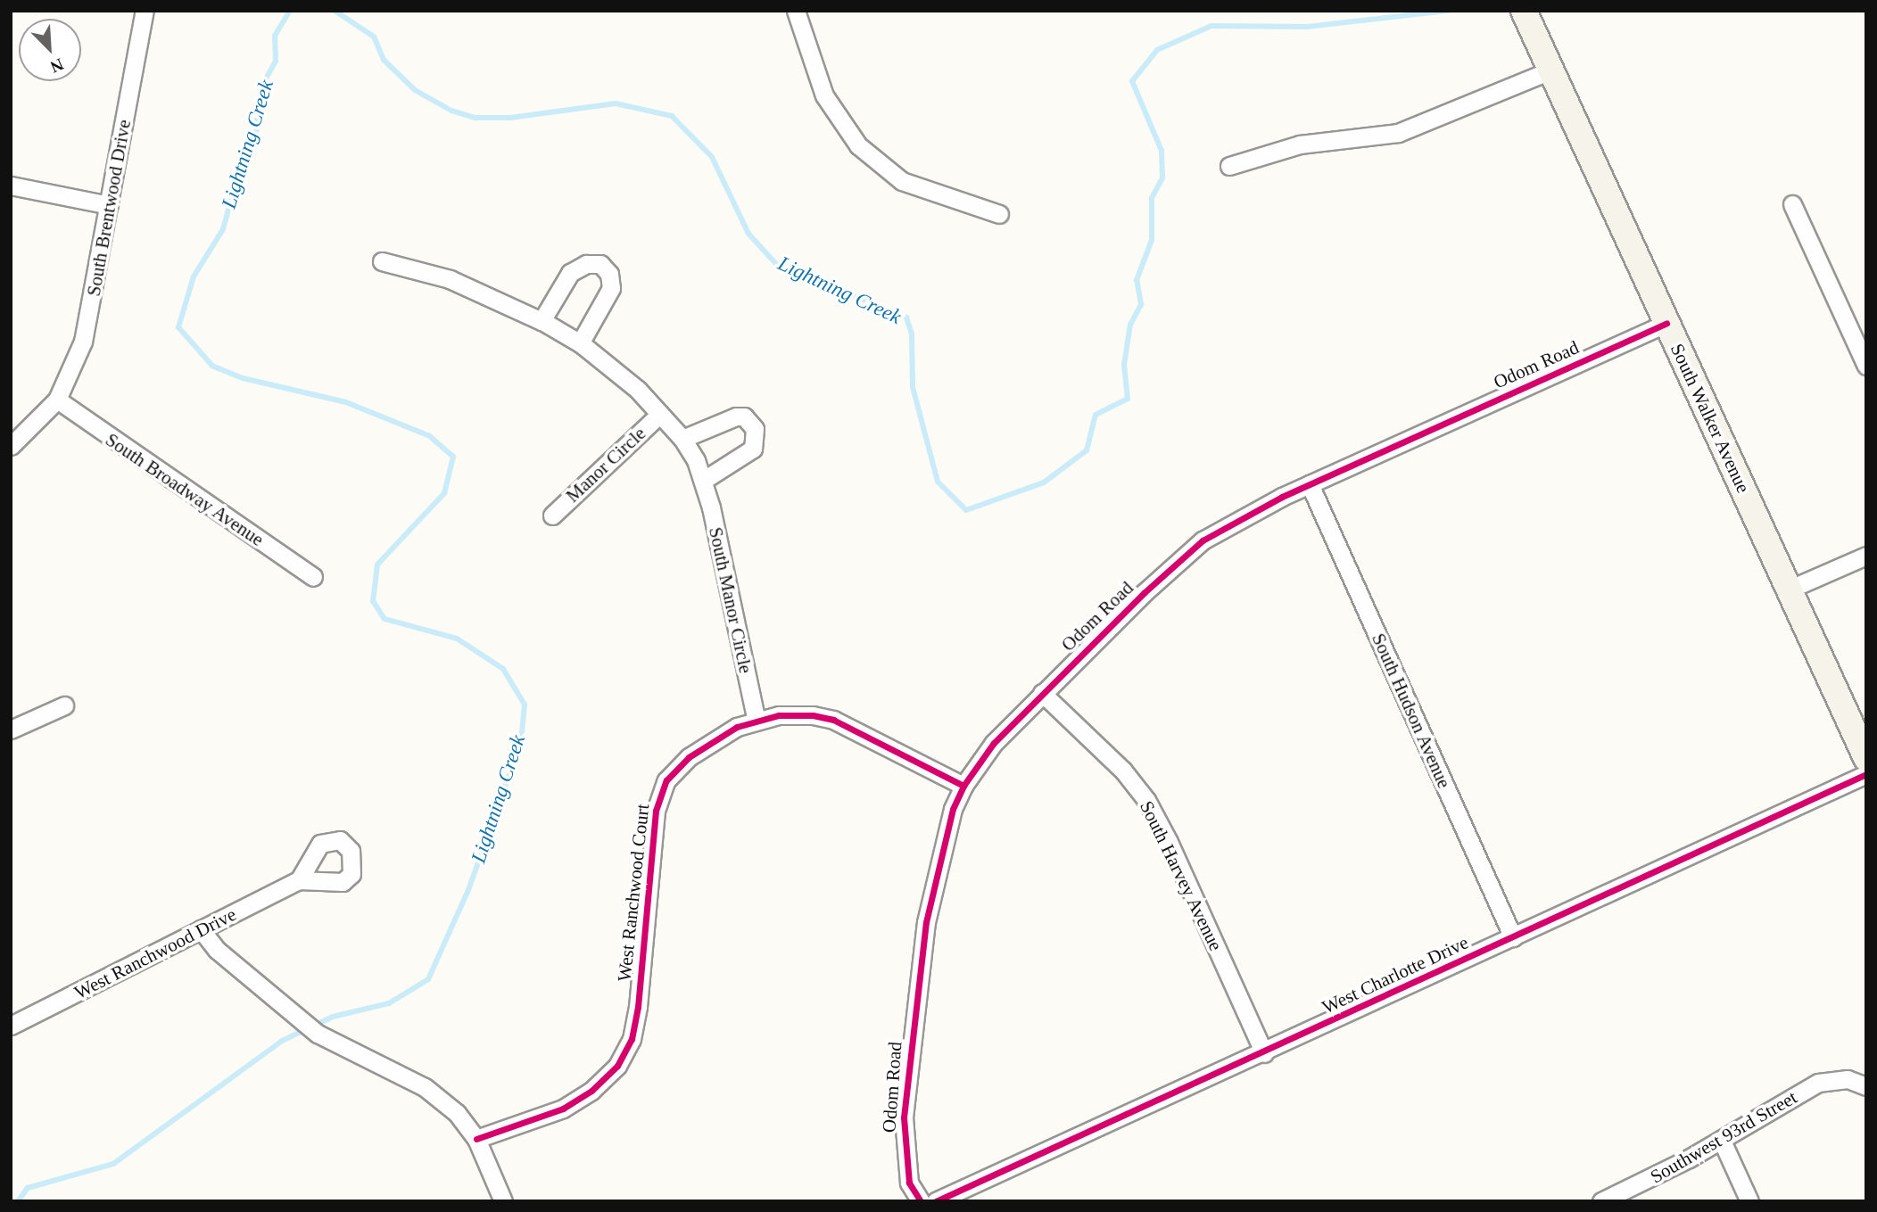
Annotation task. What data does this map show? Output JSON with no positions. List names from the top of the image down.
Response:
{
  "streets": {
    "main road": ["South Walker Avenue"],
    "street": [
      "South Brentwood Drive",
      "Odom Road",
      "Manor Circle",
      "South Broadway Avenue",
      "South Manor Circle",
      "South Hudson Avenue",
      "South Harvey Avenue",
      "West Ranchwood Court",
      "West Ranchwood Drive",
      "West Charlotte Drive",
      "Southwest 93rd Street"
    ]
  },
  "crossings": [
    ["South Brentwood Drive", "South Broadway Avenue"],
    ["Odom Road", "South Walker Avenue"],
    ["Odom Road", "South Hudson Avenue"],
    ["Odom Road", "South Harvey Avenue"],
    ["Odom Road", "West Ranchwood Court"],
    ["Manor Circle", "South Manor Circle"],
    ["South Manor Circle", "West Ranchwood Court"],
    ["South Hudson Avenue", "West Charlotte Drive"],
    ["South Harvey Avenue", "West Charlotte Drive"]
  ],
  "water": ["Lightning Creek"],
  "north": "bottom right"
}
